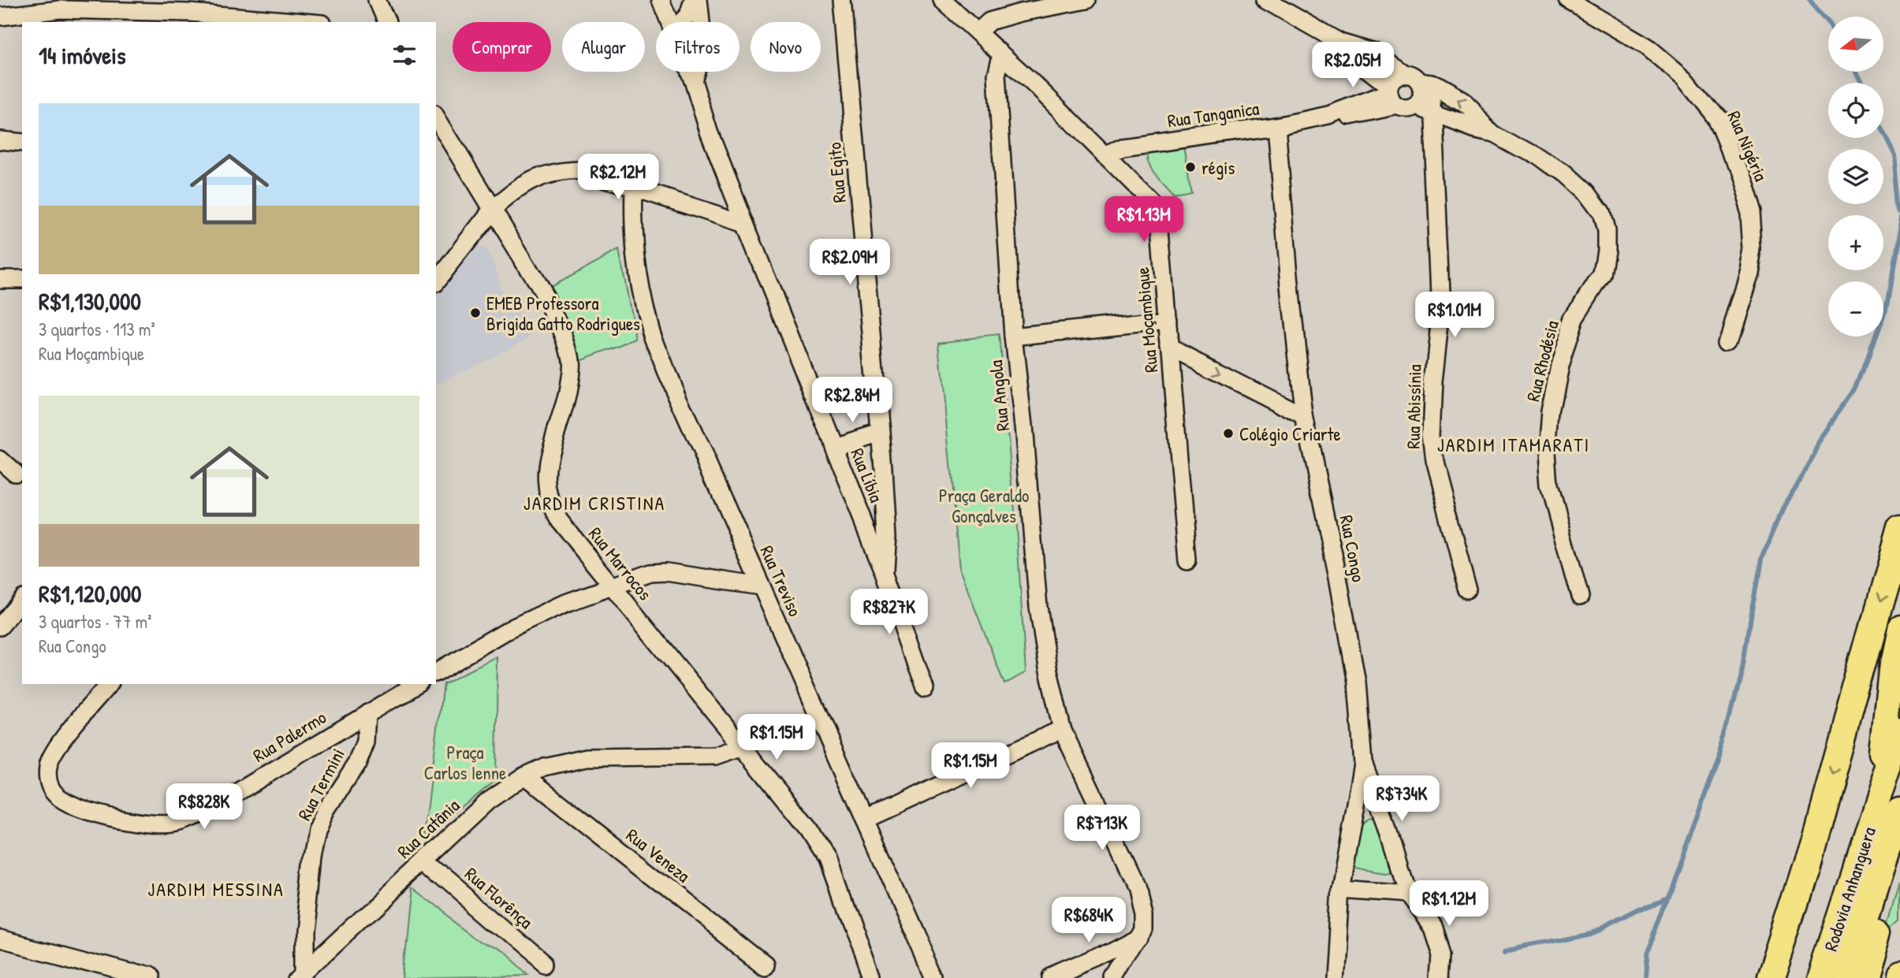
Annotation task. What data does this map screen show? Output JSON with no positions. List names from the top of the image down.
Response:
{
  "streets": {
    "highway": ["Rodovia Anhanguera"],
    "street": [
      "Rua Tanganica",
      "Rua Nigéria",
      "Rua Egito",
      "Rua Moçambique",
      "Rua Rhodésia",
      "Rua Angola",
      "Rua Abissínia",
      "Rua Líbia",
      "Rua Congo",
      "Rua Marrocos",
      "Rua Treviso",
      "Rua Palermo",
      "Rua Termini",
      "Rua Catânia",
      "Rua Veneza",
      "Rua Florênça"
    ]
  },
  "crossings": [
    ["Rua Tanganica", "Rua Moçambique"],
    ["Rua Tanganica", "Rua Abissínia"],
    ["Rua Tanganica", "Rua Congo"],
    ["Rua Egito", "Rua Líbia"],
    ["Rua Moçambique", "Rua Angola"],
    ["Rua Marrocos", "Rua Catânia"],
    ["Rua Palermo", "Rua Termini"],
    ["Rua Termini", "Rua Catânia"],
    ["Rua Catânia", "Rua Veneza"],
    ["Rua Catânia", "Rua Florênça"]
  ],
  "districts": ["JARDIM ITAMARATI", "JARDIM CRISTINA", "JARDIM MESSINA"],
  "parks": ["Praça Geraldo Gonçalves", "Praça Carlos Ienne"],
  "places": ["régis", "EMEB Professora Brigida Gatto Rodrigues", "Colégio Criarte"],
  "north": "left",
  "page": {
    "map_buttons": ["+", "−"],
    "chip": [
      "Comprar",
      "Alugar",
      "Filtros",
      "Novo"
    ],
    "heading": "14 imóveis",
    "price": [
      "R$2.05M",
      "R$2.12M",
      "R$1.13M",
      "R$2.09M",
      "R$1.01M",
      "R$2.84M",
      "R$827K",
      "R$1.15M",
      "R$1.15M",
      "R$734K",
      "R$828K",
      "R$713K",
      "R$1.12M",
      "R$684K"
    ],
    "list": [
      {
        "name": "R$1,130,000",
        "note": "3 quartos · 113 m² · Rua Moçambique"
      },
      {
        "name": "R$1,120,000",
        "note": "3 quartos · 77 m² · Rua Congo"
      }
    ]
  }
}
